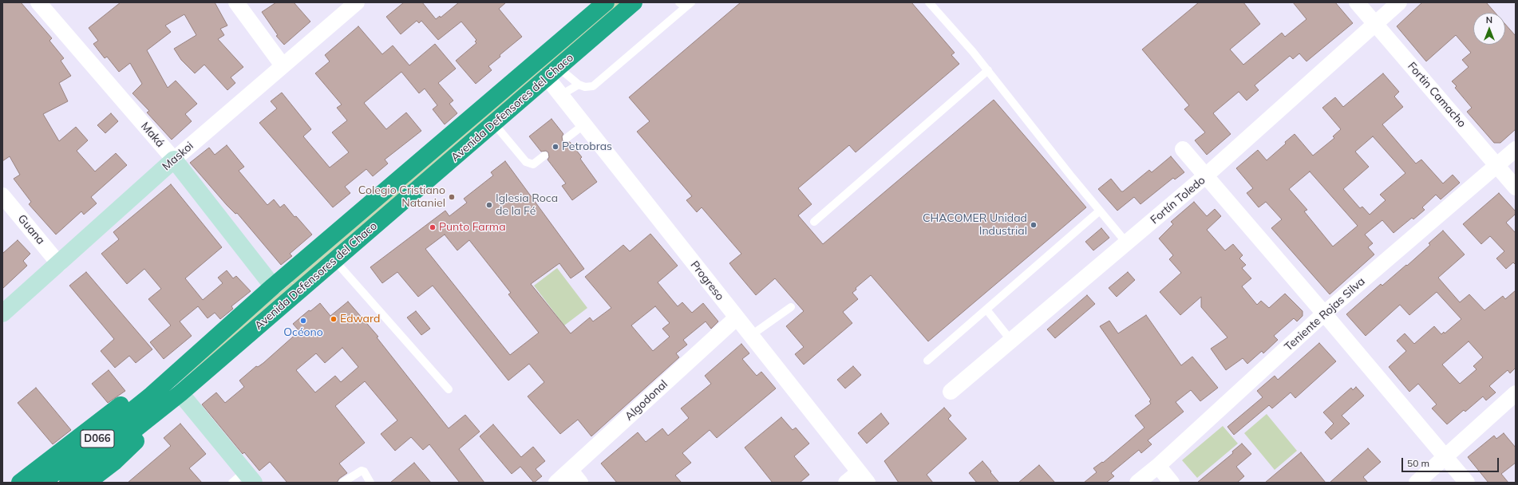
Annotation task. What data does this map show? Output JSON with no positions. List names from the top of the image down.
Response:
{
  "streets": {
    "highway": ["Avenida Defensores del Chaco", "D066"],
    "street": [
      "Fortin Camacho",
      "Maká",
      "Maskoi",
      "Fortín Toledo",
      "Guana",
      "Progreso",
      "Teniente Rojas Silva",
      "Algodonal"
    ]
  },
  "crossings": [
    ["Fortin Camacho", "Fortín Toledo"],
    ["Fortin Camacho", "Teniente Rojas Silva"],
    ["Avenida Defensores del Chaco", "Maká"],
    ["Avenida Defensores del Chaco", "Progreso"],
    ["Maká", "Maskoi"],
    ["Maskoi", "Guana"],
    ["Progreso", "Algodonal"]
  ],
  "places": [
    "Petrobras",
    "Colegio Cristiano Nataniel",
    "Iglesia Roca de la Fé",
    "CHACOMER Unidad Industrial",
    "Punto Farma",
    "Edward",
    "Océono"
  ],
  "scale_bar": "50 m",
  "north": "top"
}
